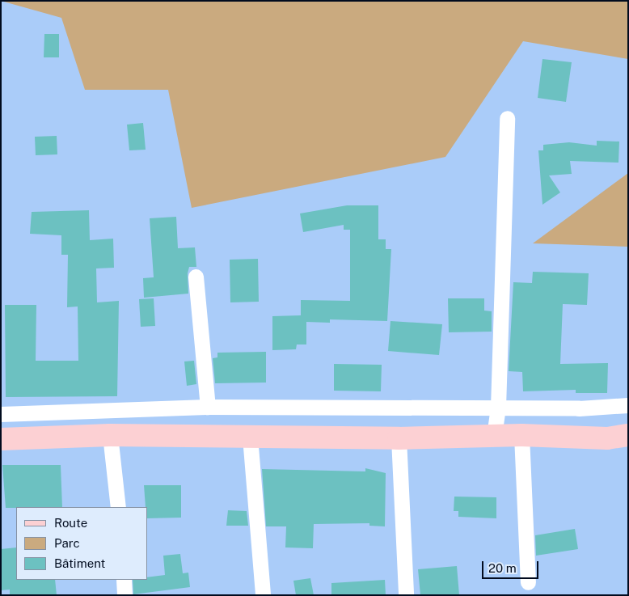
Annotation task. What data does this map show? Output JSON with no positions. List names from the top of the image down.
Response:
{
  "legend": ["Route", "Parc", "Bâtiment"],
  "scale_bar": "20 m"
}
